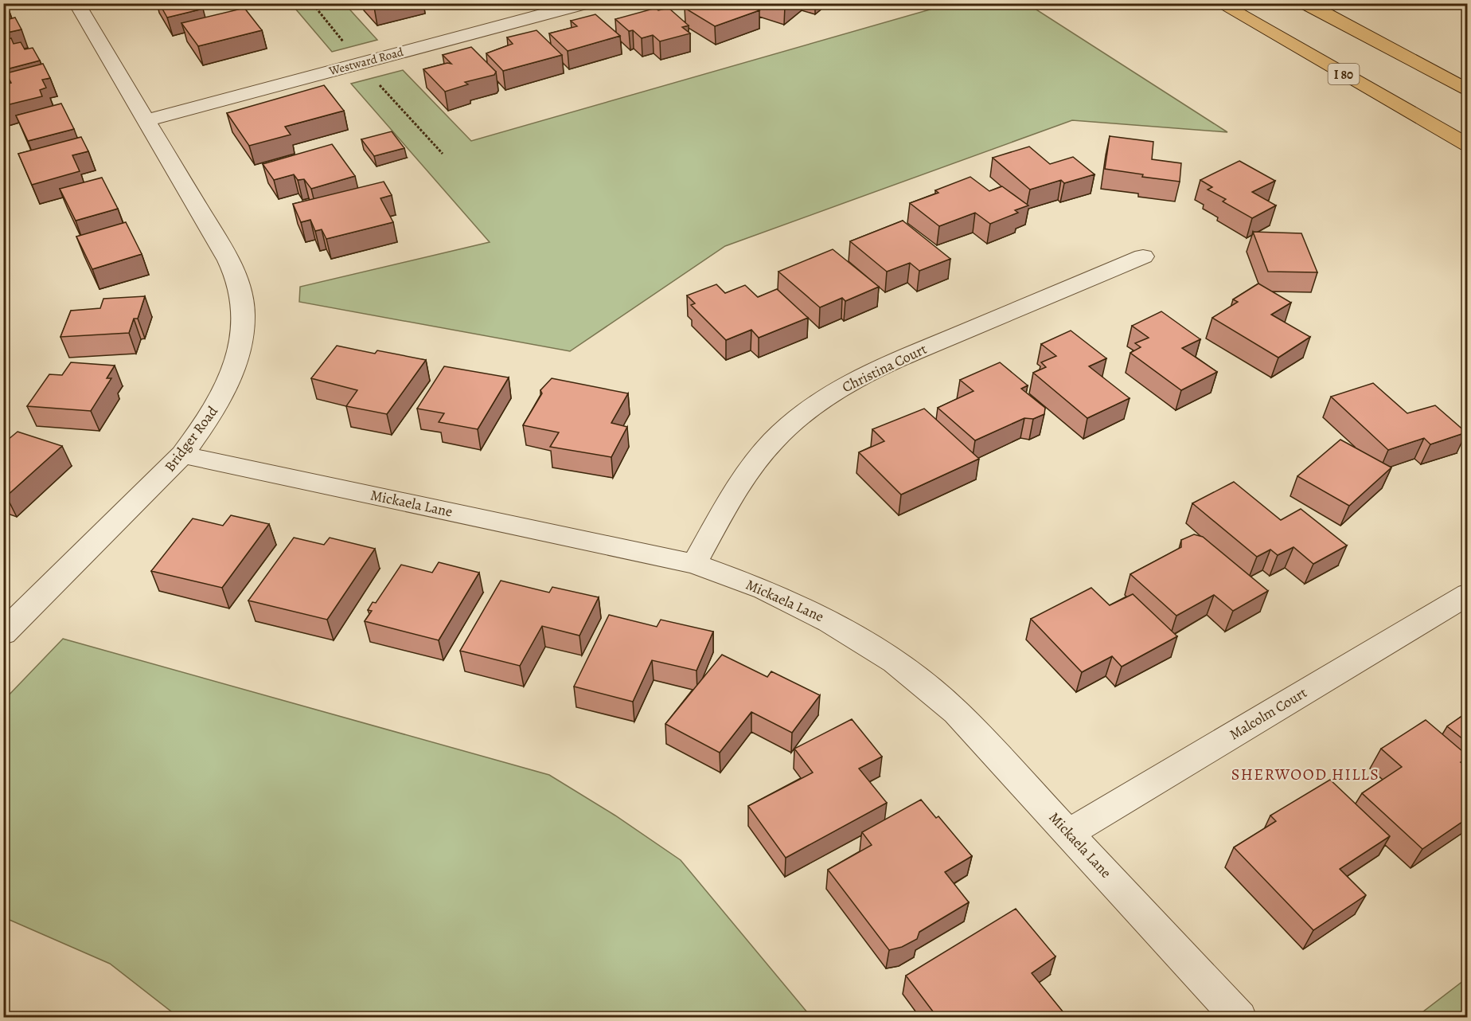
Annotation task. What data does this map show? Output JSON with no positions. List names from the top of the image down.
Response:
{
  "streets": {
    "highway": ["I 80"],
    "street": [
      "Westward Road",
      "Christina Court",
      "Bridger Road",
      "Mickaela Lane",
      "Malcolm Court"
    ]
  },
  "crossings": [
    ["Westward Road", "Bridger Road"],
    ["Christina Court", "Mickaela Lane"],
    ["Bridger Road", "Mickaela Lane"],
    ["Mickaela Lane", "Malcolm Court"]
  ],
  "districts": ["SHERWOOD HILLS"]
}
